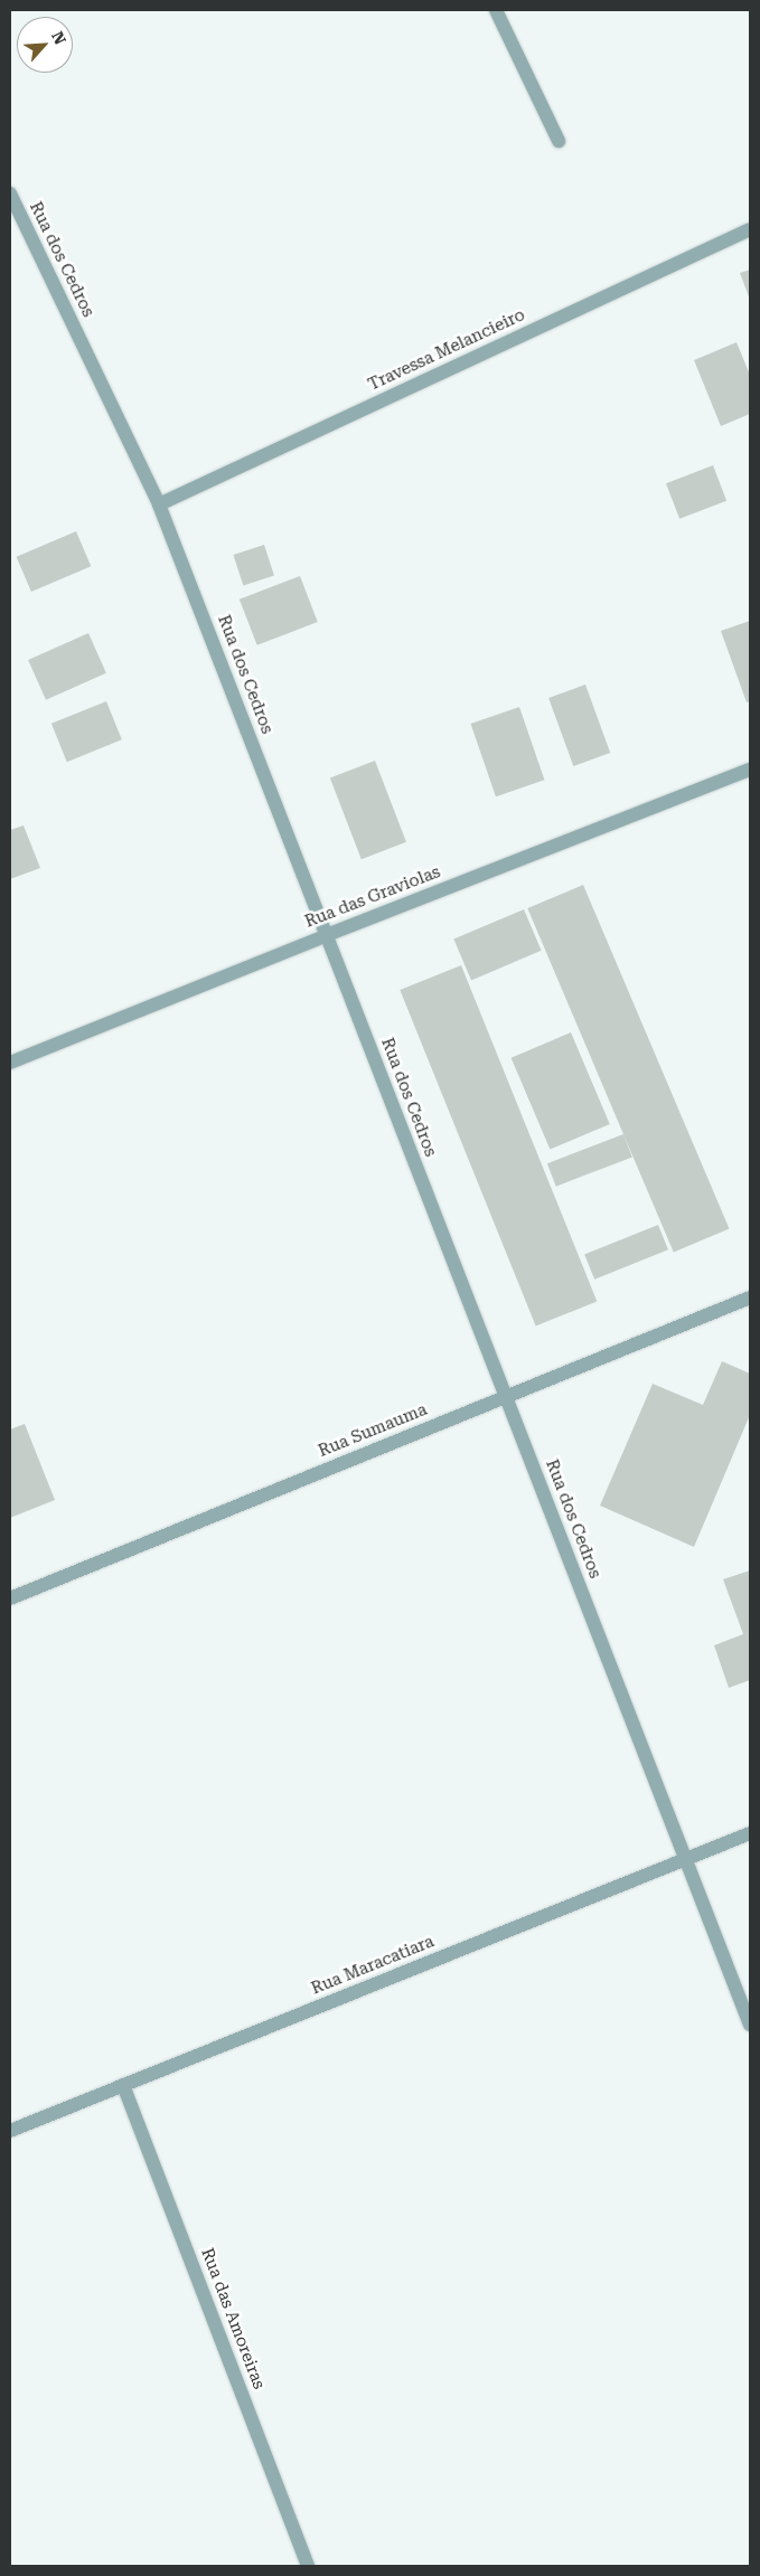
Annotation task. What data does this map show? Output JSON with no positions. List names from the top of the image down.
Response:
{
  "streets": {
    "street": [
      "Rua dos Cedros",
      "Travessa Melancieiro",
      "Rua das Graviolas",
      "Rua Sumauma",
      "Rua Maracatiara",
      "Rua das Amoreiras"
    ]
  },
  "crossings": [
    ["Rua dos Cedros", "Travessa Melancieiro"],
    ["Rua dos Cedros", "Rua das Graviolas"],
    ["Rua dos Cedros", "Rua Sumauma"],
    ["Rua dos Cedros", "Rua Maracatiara"],
    ["Rua Maracatiara", "Rua das Amoreiras"]
  ],
  "north": "top right"
}
